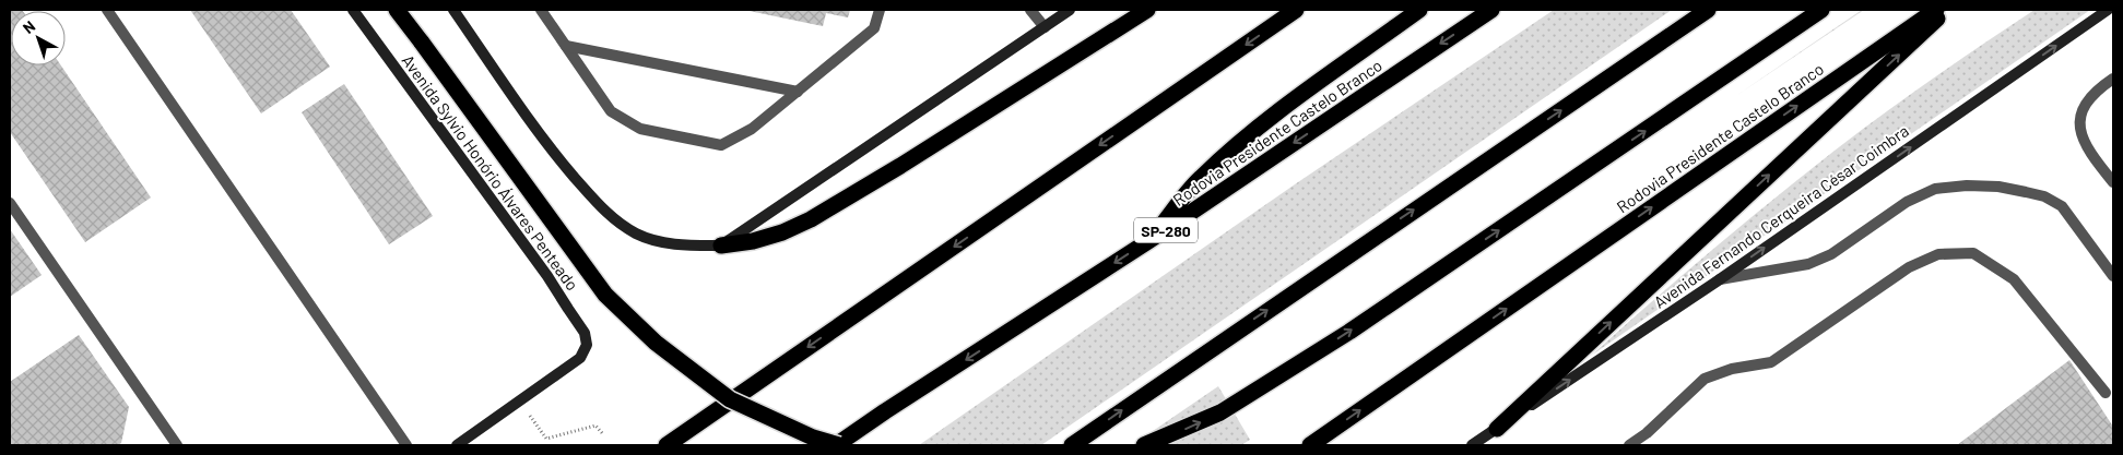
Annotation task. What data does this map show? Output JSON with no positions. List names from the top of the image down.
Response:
{
  "streets": {
    "highway": ["Rodovia Presidente Castelo Branco", "SP-280"],
    "main road": ["Avenida Sylvio Honório Álvares Penteado", "Avenida Fernando Cerqueira César Coimbra"]
  },
  "one_way": ["Avenida Fernando Cerqueira César Coimbra"],
  "north": "top left"
}
